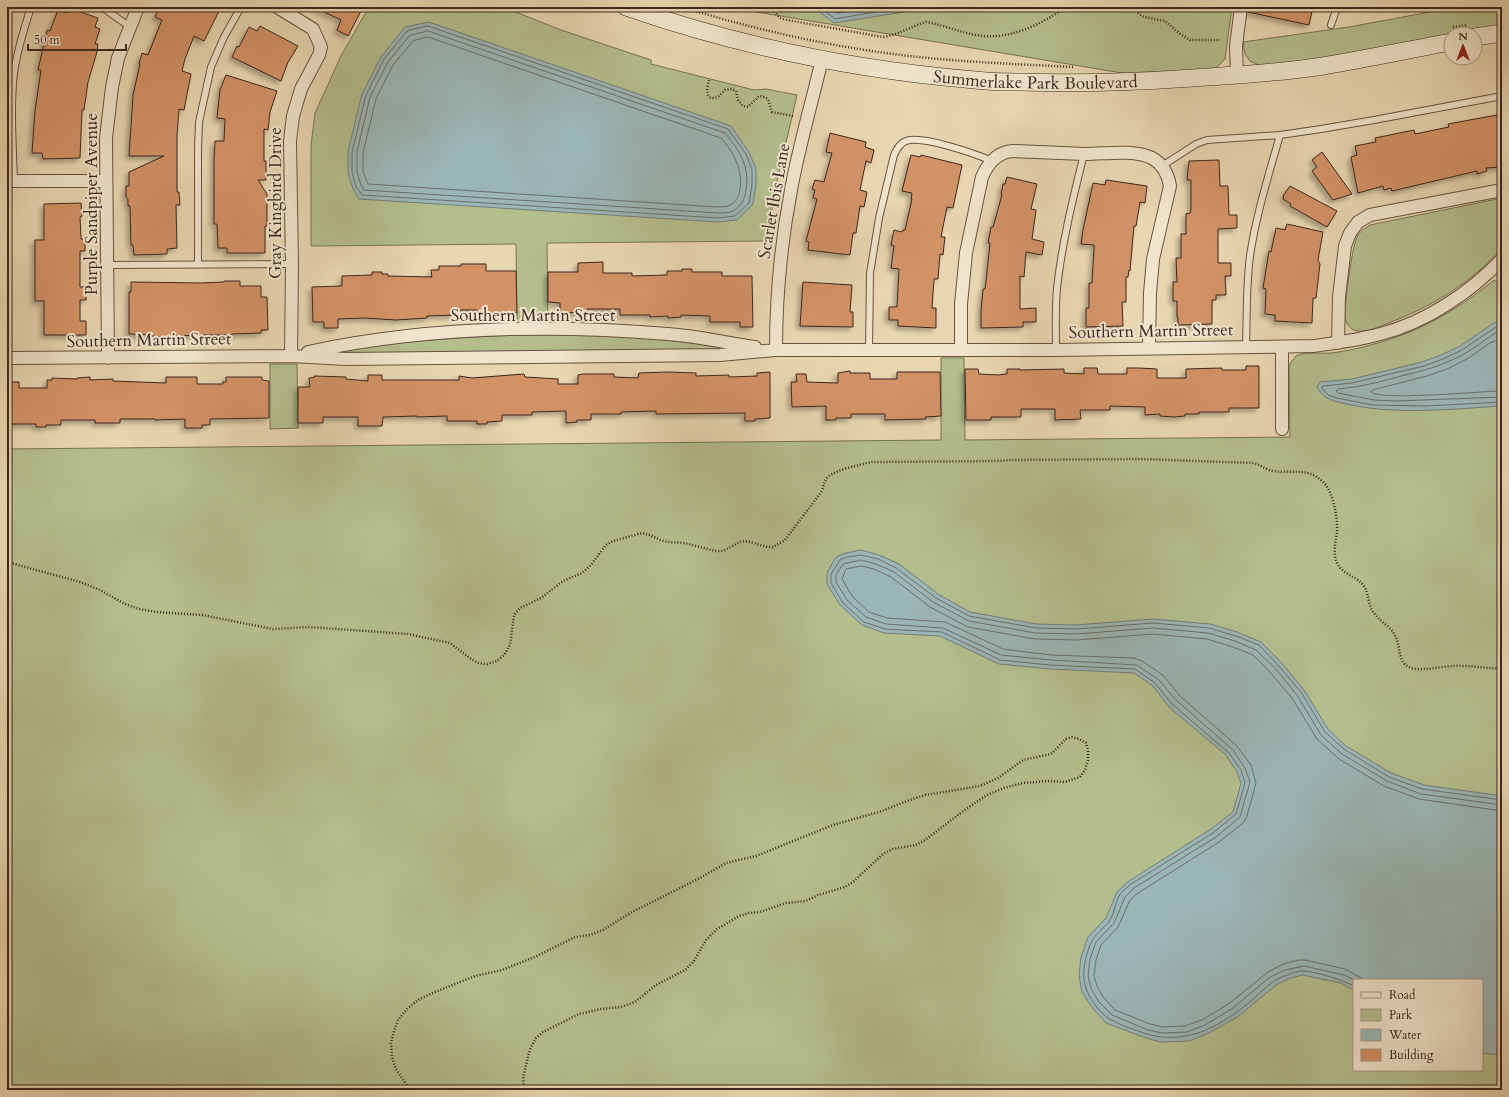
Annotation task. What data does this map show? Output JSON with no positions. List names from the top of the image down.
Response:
{
  "streets": {
    "main road": ["Summerlake Park Boulevard"],
    "street": [
      "Scarlet Ibis Lane",
      "Gray Kingbird Drive",
      "Purple Sandpiper Avenue",
      "Southern Martin Street"
    ]
  },
  "crossings": [
    ["Summerlake Park Boulevard", "Scarlet Ibis Lane"],
    ["Scarlet Ibis Lane", "Southern Martin Street"],
    ["Gray Kingbird Drive", "Southern Martin Street"],
    ["Purple Sandpiper Avenue", "Southern Martin Street"]
  ],
  "legend": [
    "Road",
    "Park",
    "Water",
    "Building"
  ],
  "scale_bar": "50 m",
  "north": "top"
}
